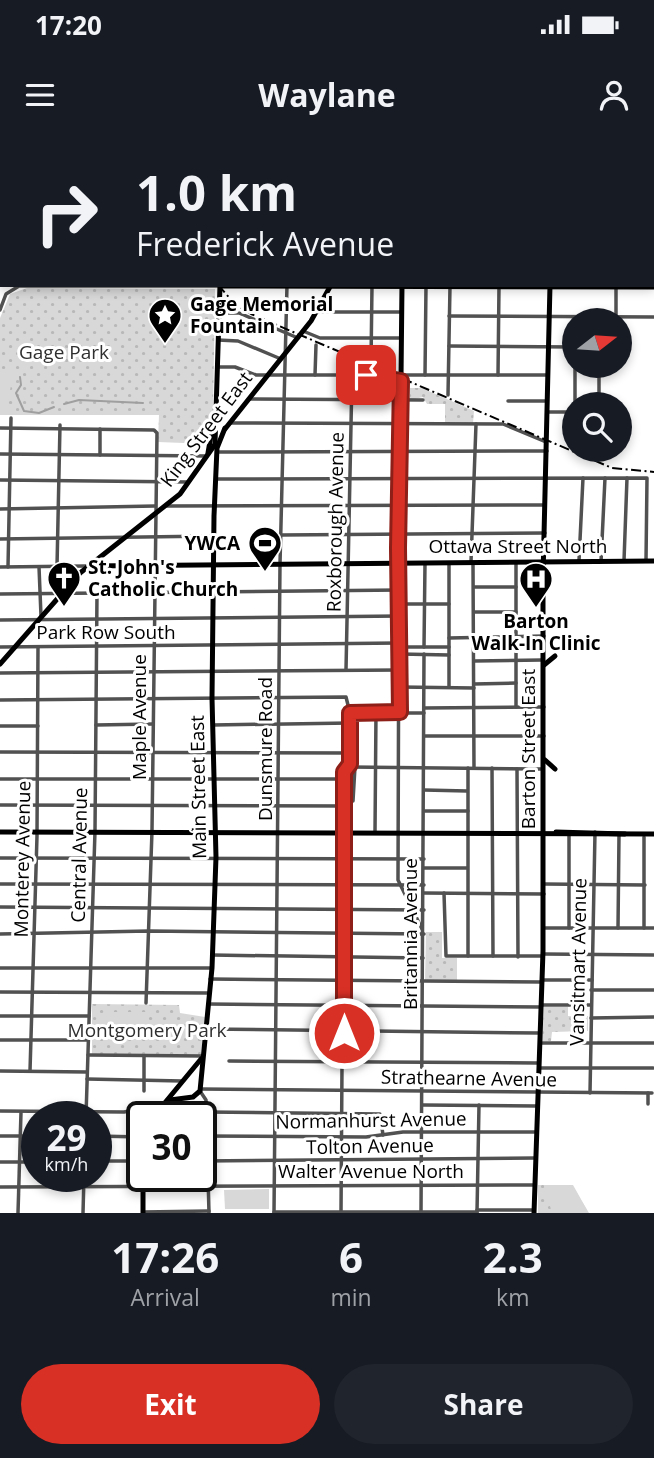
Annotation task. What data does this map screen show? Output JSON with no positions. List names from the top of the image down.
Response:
{
  "streets": {
    "main road": [
      "King Street East",
      "Ottawa Street North",
      "Barton Street East",
      "Main Street East"
    ],
    "street": [
      "Roxborough Avenue",
      "Park Row South",
      "Maple Avenue",
      "Dunsmure Road",
      "Central Avenue",
      "Monterey Avenue",
      "Britannia Avenue",
      "Vansitmart Avenue",
      "Strathearne Avenue",
      "Normanhurst Avenue",
      "Tolton Avenue",
      "Walter Avenue North"
    ]
  },
  "crossings": [
    ["King Street East", "Ottawa Street North"],
    ["King Street East", "Park Row South"],
    ["King Street East", "Maple Avenue"],
    ["King Street East", "Dunsmure Road"],
    ["King Street East", "Main Street East"],
    ["Roxborough Avenue", "Ottawa Street North"],
    ["Roxborough Avenue", "Park Row South"],
    ["Ottawa Street North", "Maple Avenue"],
    ["Ottawa Street North", "Dunsmure Road"],
    ["Ottawa Street North", "Barton Street East"],
    ["Ottawa Street North", "Main Street East"],
    ["Park Row South", "Maple Avenue"],
    ["Park Row South", "Dunsmure Road"],
    ["Park Row South", "Main Street East"],
    ["Park Row South", "Central Avenue"],
    ["Park Row South", "Monterey Avenue"],
    ["Dunsmure Road", "Strathearne Avenue"],
    ["Dunsmure Road", "Normanhurst Avenue"],
    ["Dunsmure Road", "Tolton Avenue"],
    ["Dunsmure Road", "Walter Avenue North"],
    ["Barton Street East", "Strathearne Avenue"],
    ["Barton Street East", "Normanhurst Avenue"],
    ["Barton Street East", "Tolton Avenue"],
    ["Barton Street East", "Walter Avenue North"],
    ["Main Street East", "Strathearne Avenue"],
    ["Britannia Avenue", "Strathearne Avenue"],
    ["Britannia Avenue", "Normanhurst Avenue"],
    ["Britannia Avenue", "Tolton Avenue"],
    ["Britannia Avenue", "Walter Avenue North"],
    ["Vansitmart Avenue", "Strathearne Avenue"]
  ],
  "parks": ["Gage Park", "Montgomery Park"],
  "places": {
    "place": ["Gage Memorial Fountain"],
    "sports": ["YWCA"],
    "church": ["St. John's Catholic Church"],
    "hospital": ["Barton Walk-In Clinic"]
  },
  "north": "right",
  "page": {
    "status": "17:20",
    "header": "Waylane",
    "turn": ["1.0 km", "Frederick Avenue"],
    "speed": "29 km/h",
    "limit": "30",
    "eta": [
      "17:26",
      "Arrival",
      "6",
      "min",
      "2.3",
      "km"
    ],
    "buttons": ["Exit", "Share"]
  }
}
